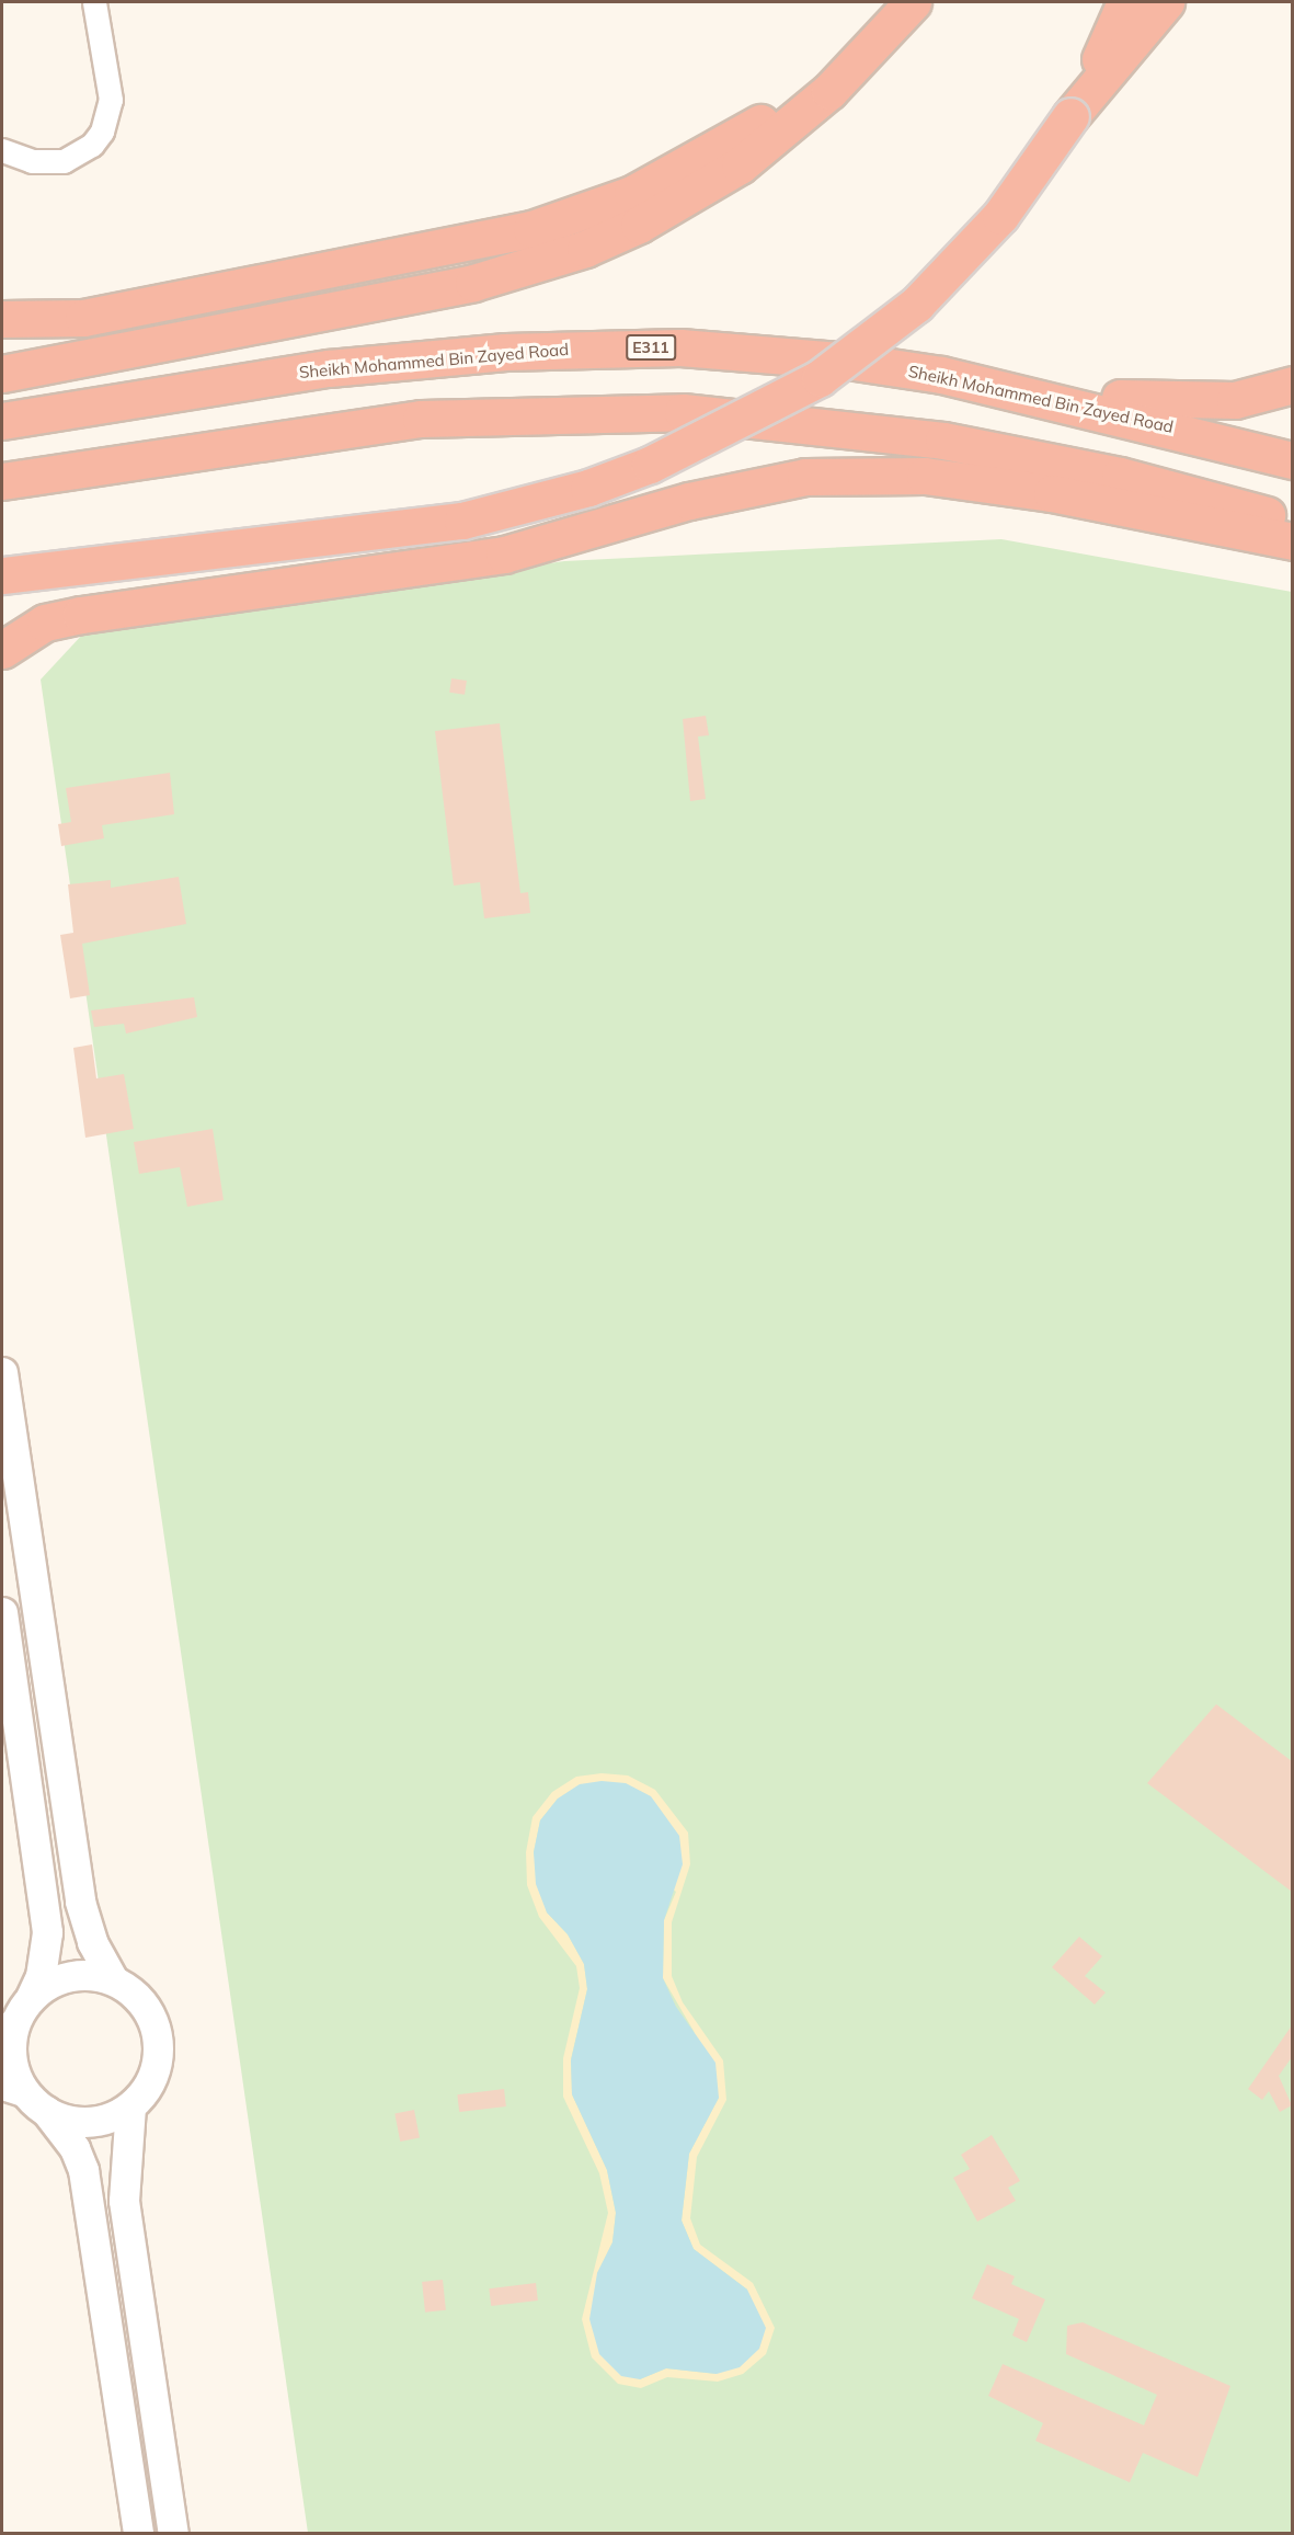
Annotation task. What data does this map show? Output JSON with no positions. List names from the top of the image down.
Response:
{
  "streets": {
    "highway": ["E311", "Sheikh Mohammed Bin Zayed Road"]
  }
}
